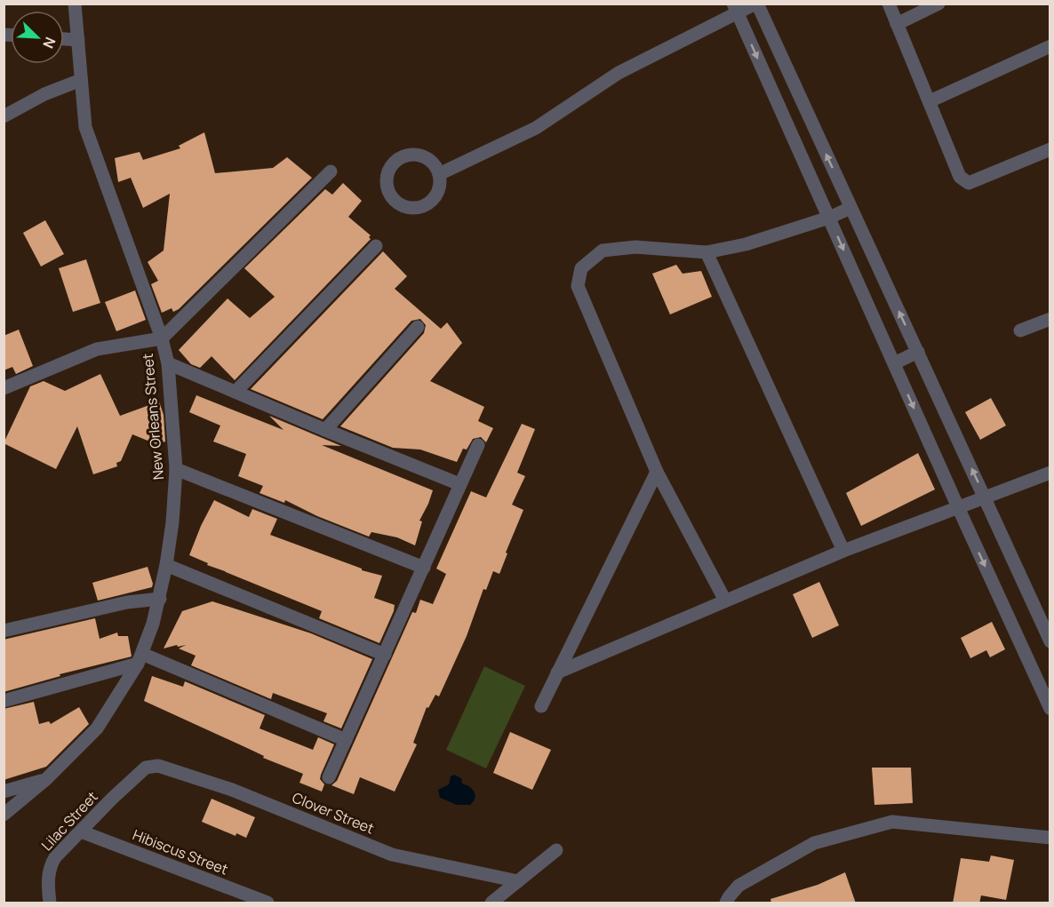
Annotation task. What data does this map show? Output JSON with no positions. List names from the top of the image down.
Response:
{
  "streets": {
    "street": [
      "New Orleans Street",
      "Clover Street",
      "Lilac Street",
      "Hibiscus Street"
    ]
  },
  "crossings": [
    ["Clover Street", "Lilac Street"],
    ["Lilac Street", "Hibiscus Street"]
  ],
  "north": "bottom right"
}
